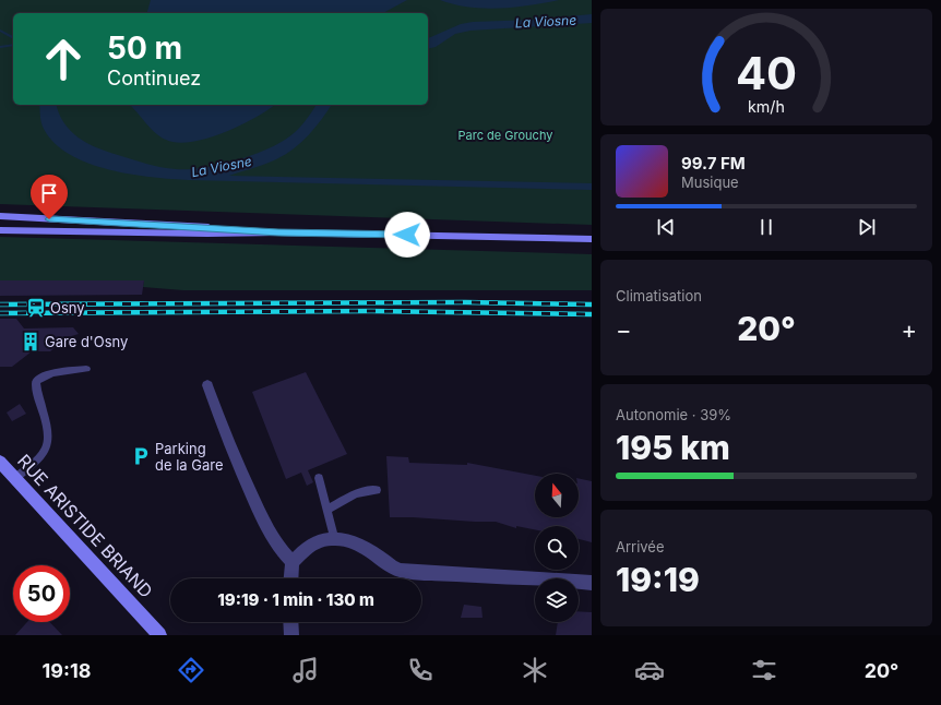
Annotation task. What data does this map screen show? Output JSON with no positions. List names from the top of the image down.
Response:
{
  "streets": {
    "main road": ["RUE ARISTIDE BRIAND"]
  },
  "water": ["La Viosne"],
  "parks": ["Parc de Grouchy"],
  "places": {
    "station": ["Osny"],
    "building": ["Gare d'Osny"],
    "parking": ["Parking de la Gare"]
  },
  "north": "top",
  "page": {
    "turn": ["50 m", "Continuez"],
    "song": ["99.7 FM", "Musique"],
    "tile": [
      "Climatisation",
      ["Autonomie · 39%", "195 km"],
      ["Arrivée", "19:19"]
    ],
    "heat": ["−", "20°", "+"],
    "limit": "50",
    "trip": "19:19 · 1 min · 130 m",
    "tabs": ["19:18", "20°"],
    "gauge": ["40", "km/h"]
  }
}
